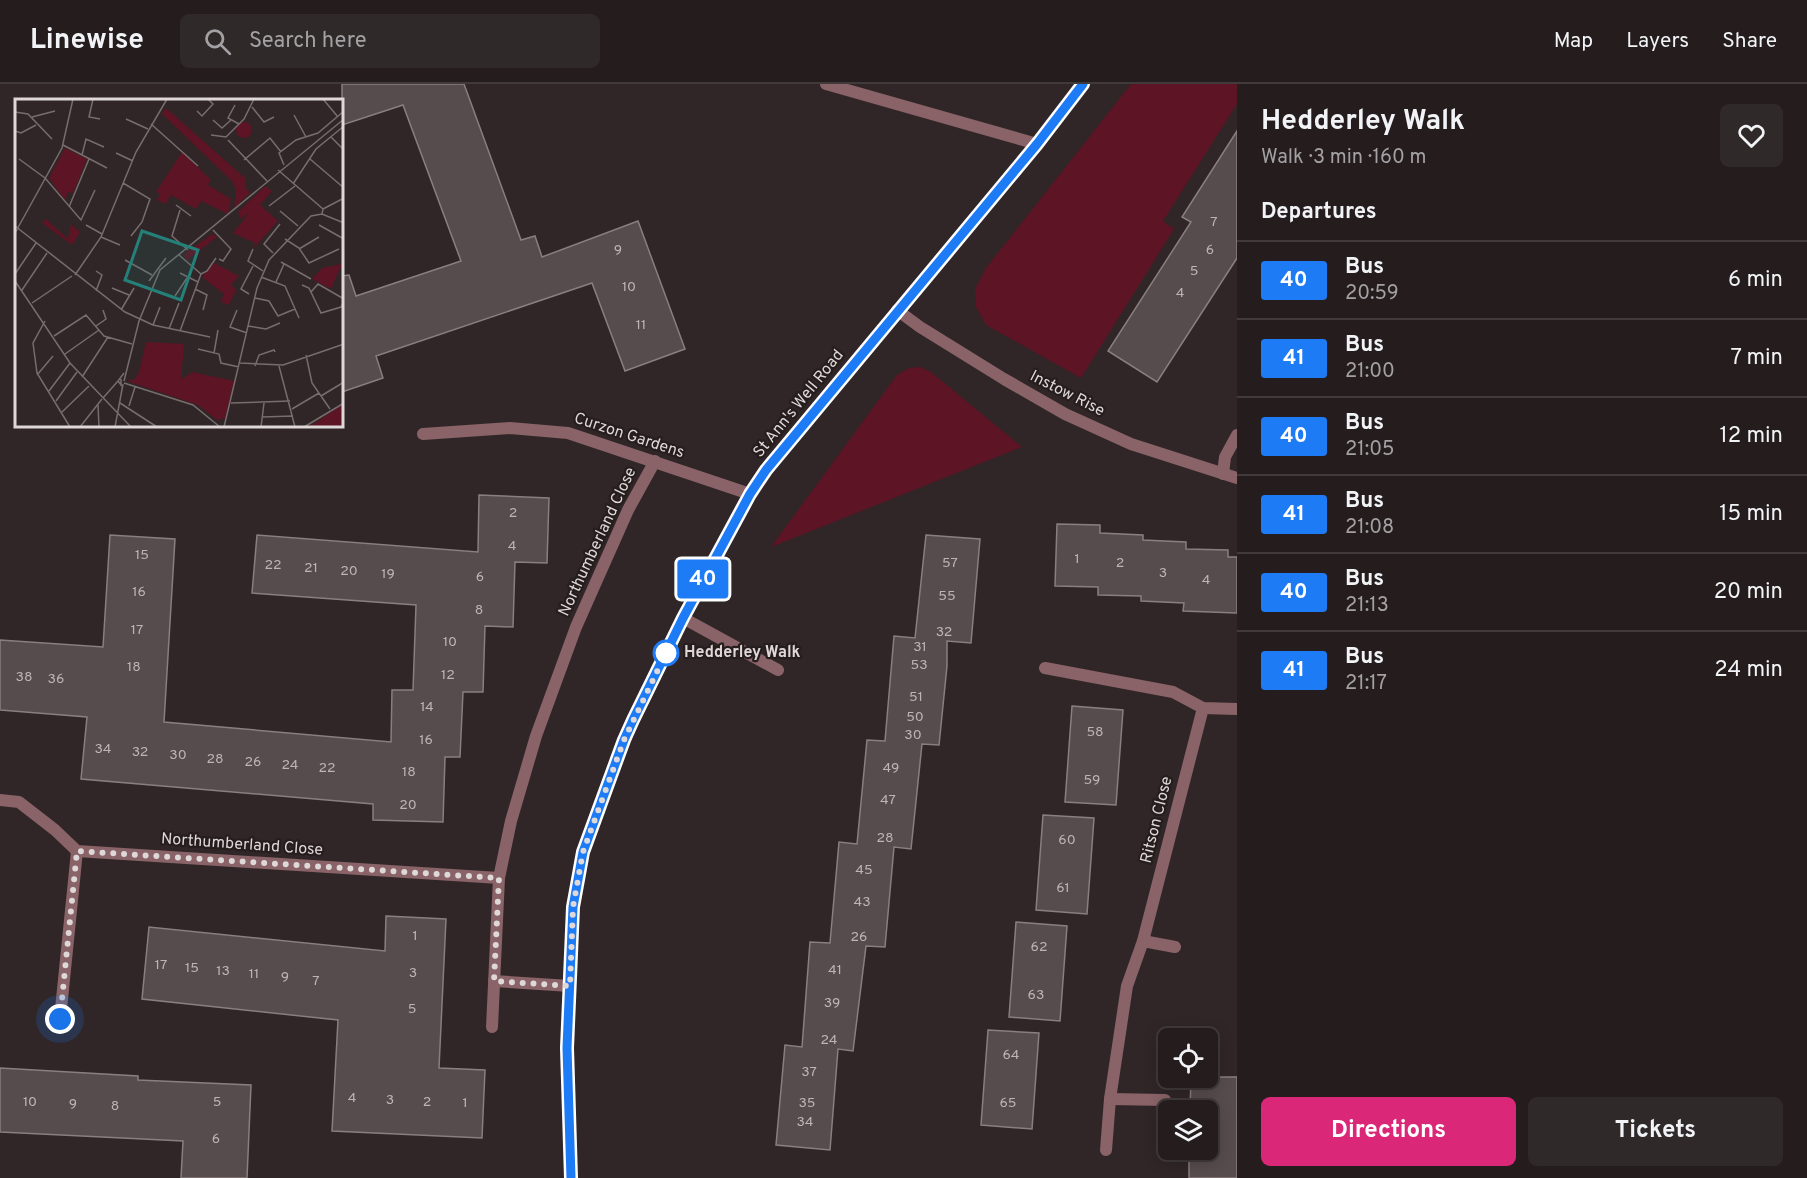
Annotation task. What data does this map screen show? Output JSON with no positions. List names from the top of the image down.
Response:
{
  "streets": {
    "street": [
      "Instow Rise",
      "St Ann's Well Road",
      "Curzon Gardens",
      "Northumberland Close",
      "Ritson Close"
    ]
  },
  "crossings": [
    ["Instow Rise", "St Ann's Well Road"],
    ["St Ann's Well Road", "Curzon Gardens"],
    ["Curzon Gardens", "Northumberland Close"]
  ],
  "places": ["Hedderley Walk"],
  "lines": ["bus line 40"],
  "house_numbers": [
    "7",
    "9",
    "6",
    "5",
    "10",
    "4",
    "11",
    "2",
    "4",
    "15",
    "1",
    "57",
    "2",
    "22",
    "21",
    "20",
    "3",
    "19",
    "6",
    "4",
    "16",
    "55",
    "8",
    "17",
    "32",
    "10",
    "31",
    "53",
    "18",
    "12",
    "38",
    "36",
    "51",
    "14",
    "50",
    "58",
    "30",
    "16",
    "34",
    "32",
    "30",
    "28",
    "26",
    "24",
    "22",
    "49",
    "18",
    "59",
    "47",
    "20",
    "28",
    "60",
    "45",
    "61",
    "43",
    "1",
    "26",
    "62",
    "17",
    "15",
    "41",
    "13",
    "3",
    "11",
    "9",
    "7",
    "63",
    "39",
    "5",
    "24",
    "64",
    "37",
    "4",
    "3",
    "10",
    "5",
    "2",
    "1",
    "35",
    "65",
    "9",
    "8",
    "34",
    "6"
  ],
  "page": {
    "header": "Linewise",
    "search": "Search here",
    "nav": ["Map", "Layers", "Share"],
    "on_map": "40",
    "heading": [
      ["Hedderley Walk", "Walk · 3 min · 160 m"],
      "Departures"
    ],
    "list": [
      {
        "mark": "40",
        "name": "Bus",
        "note": "20:59",
        "value": "6 min"
      },
      {
        "mark": "41",
        "name": "Bus",
        "note": "21:00",
        "value": "7 min"
      },
      {
        "mark": "40",
        "name": "Bus",
        "note": "21:05",
        "value": "12 min"
      },
      {
        "mark": "41",
        "name": "Bus",
        "note": "21:08",
        "value": "15 min"
      },
      {
        "mark": "40",
        "name": "Bus",
        "note": "21:13",
        "value": "20 min"
      },
      {
        "mark": "41",
        "name": "Bus",
        "note": "21:17",
        "value": "24 min"
      }
    ],
    "buttons": ["Directions", "Tickets"]
  }
}
